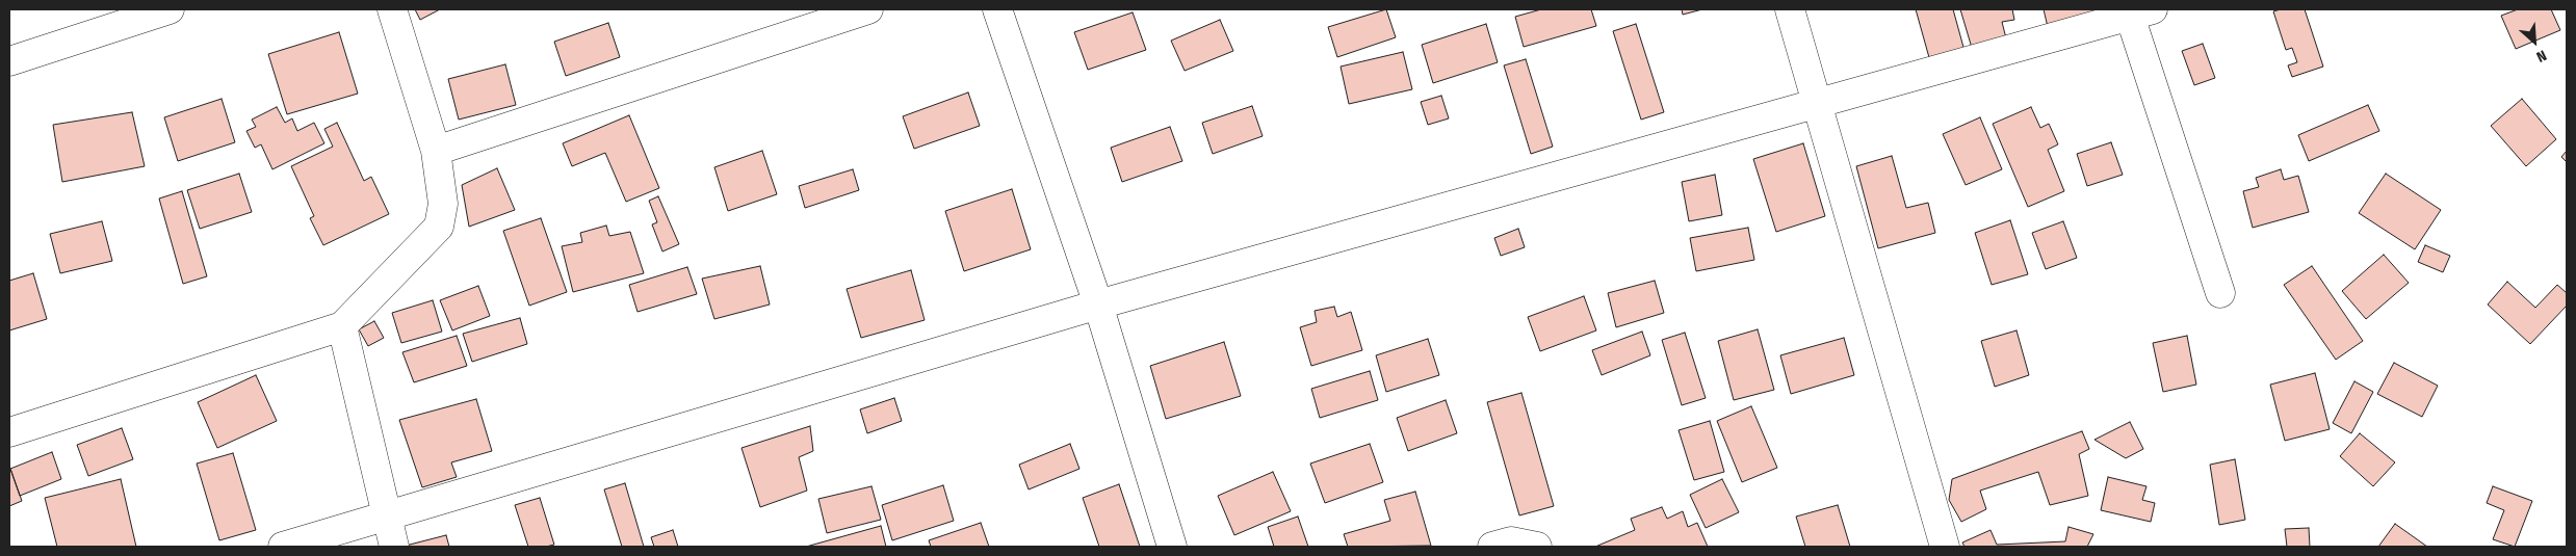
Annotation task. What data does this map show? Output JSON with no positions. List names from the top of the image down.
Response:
{
  "north": "bottom right"
}
